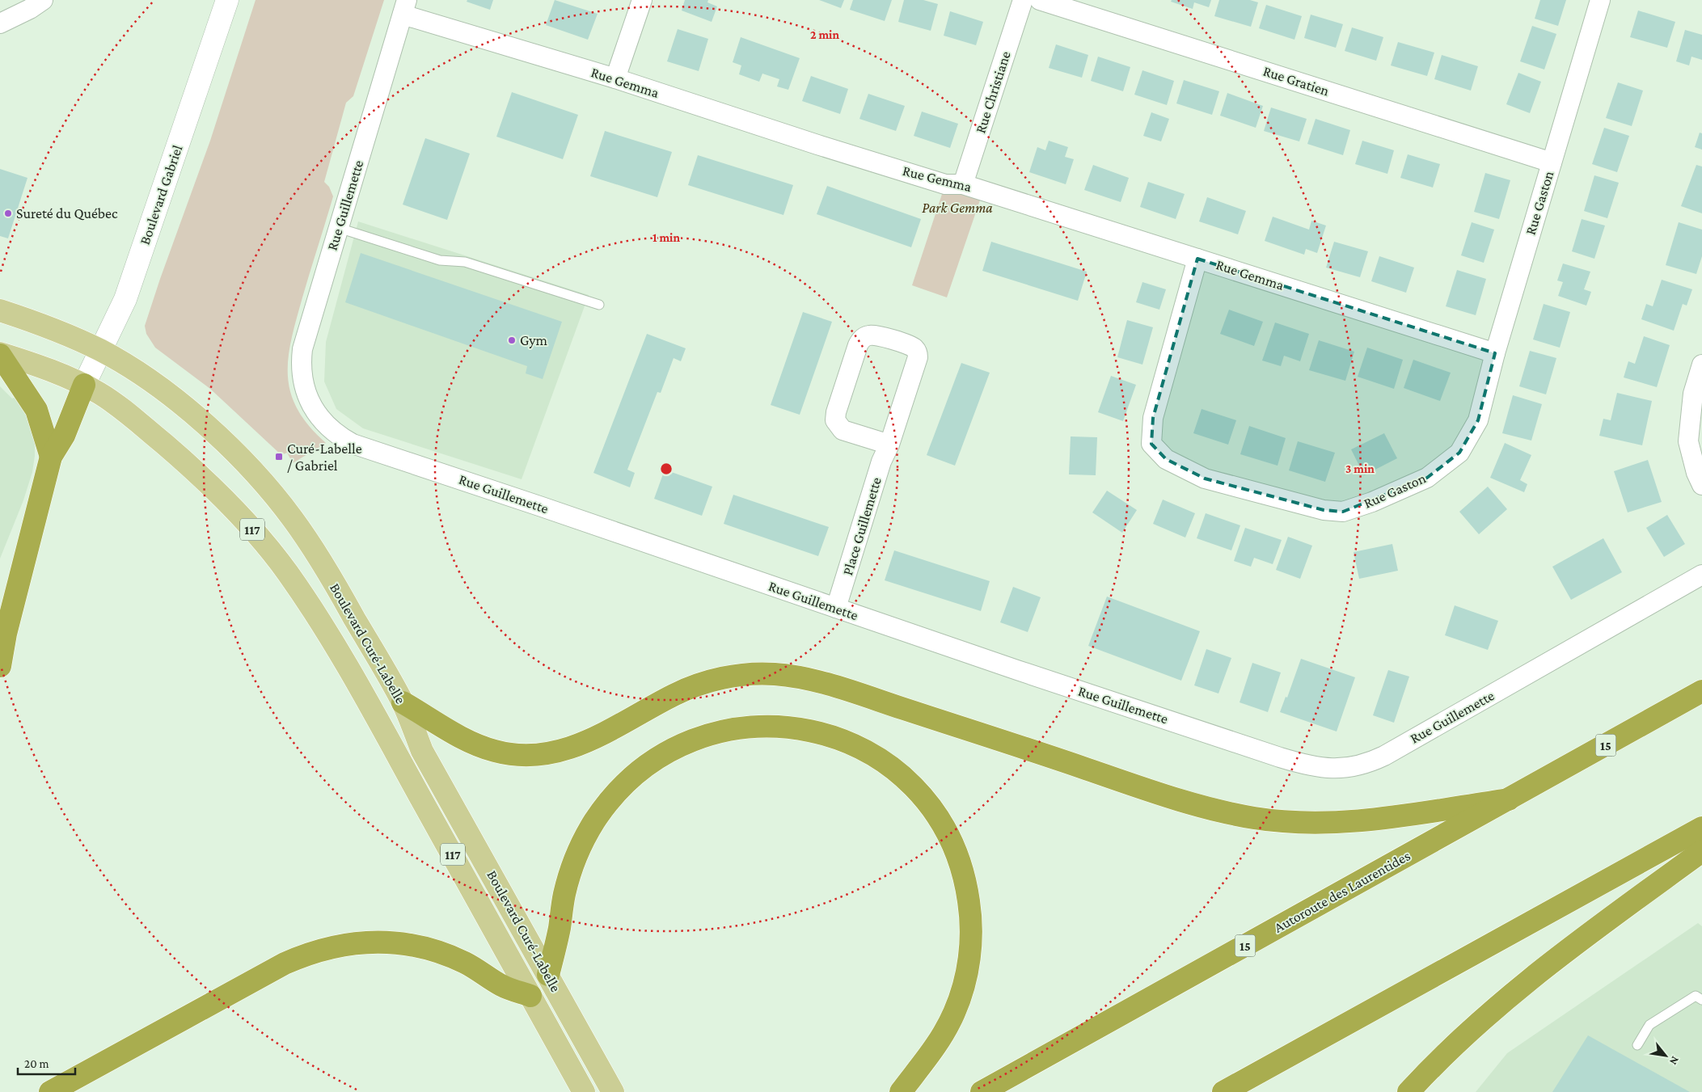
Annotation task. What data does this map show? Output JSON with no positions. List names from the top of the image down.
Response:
{
  "streets": {
    "highway": ["15", "Autoroute des Laurentides"],
    "main road": ["117", "Boulevard Curé-Labelle"],
    "street": [
      "Rue Gratien",
      "Rue Gemma",
      "Rue Christiane",
      "Boulevard Gabriel",
      "Rue Gaston",
      "Rue Guillemette",
      "Place Guillemette"
    ]
  },
  "crossings": [
    ["Rue Gratien", "Rue Gaston"],
    ["Rue Gemma", "Rue Christiane"],
    ["Rue Gemma", "Rue Gaston"],
    ["Rue Gemma", "Rue Guillemette"],
    ["Boulevard Gabriel", "Boulevard Curé-Labelle"],
    ["Rue Guillemette", "Place Guillemette"]
  ],
  "parks": ["Park Gemma"],
  "places": {
    "other": ["Sureté du Québec", "Gym"],
    "transit": ["Curé-Labelle / Gabriel"]
  },
  "scale_bar": "20 m",
  "north": "bottom right",
  "rings": ["2 min", "1 min", "3 min"]
}
